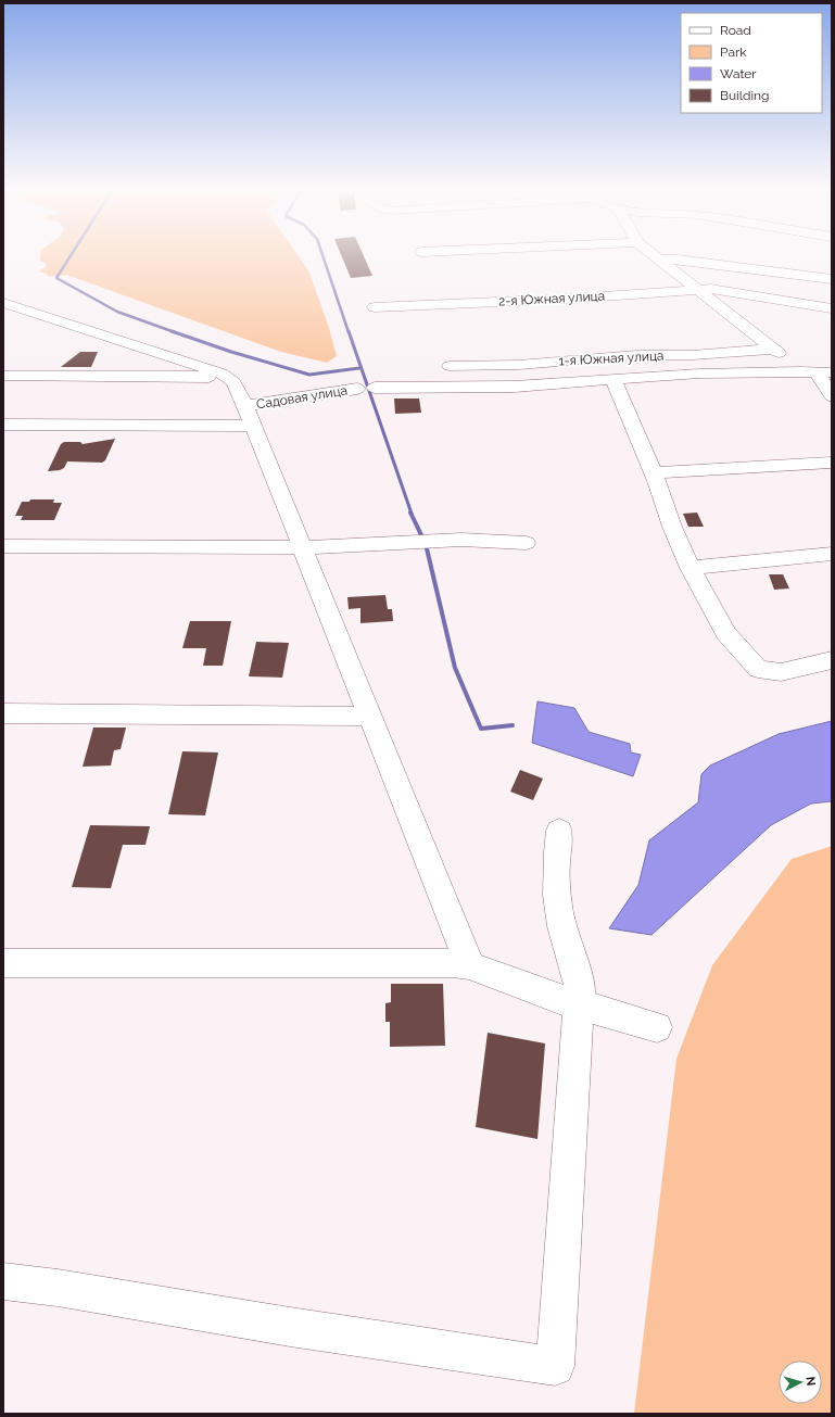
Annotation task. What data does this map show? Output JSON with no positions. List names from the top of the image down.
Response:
{
  "streets": {
    "street": ["2-я Южная улица", "1-я Южная улица", "Садовая улица"]
  },
  "legend": [
    "Road",
    "Park",
    "Water",
    "Building"
  ],
  "north": "right"
}
